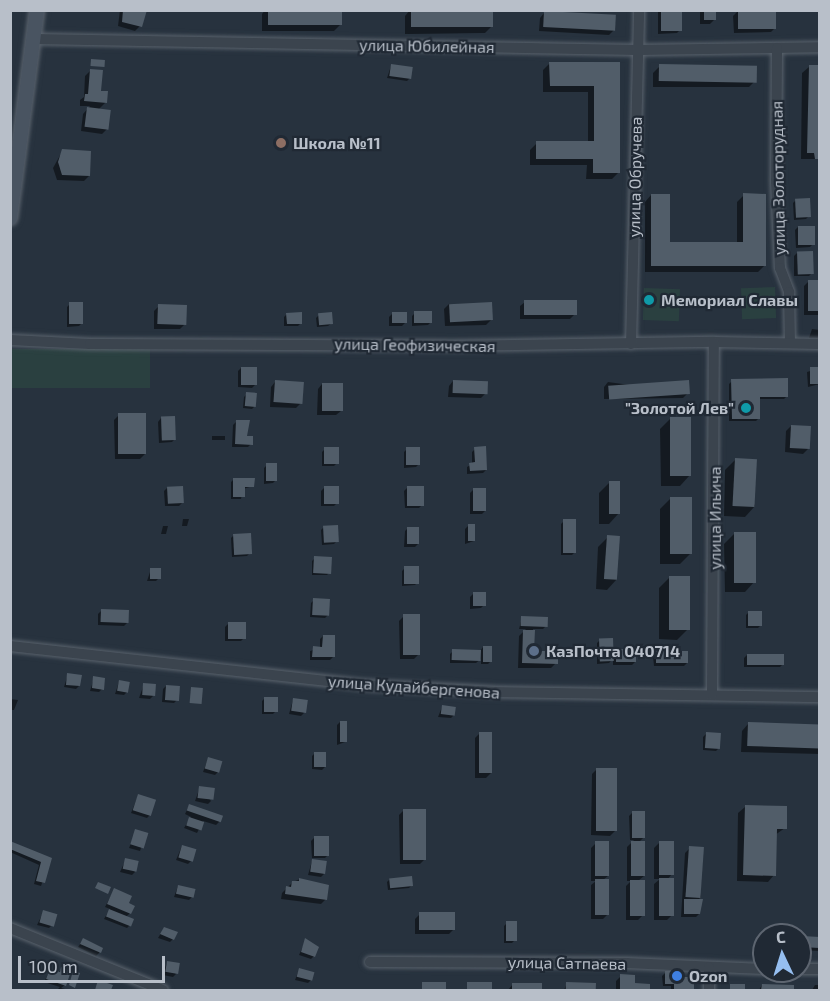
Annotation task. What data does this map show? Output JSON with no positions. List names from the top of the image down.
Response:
{
  "streets": {
    "street": [
      "улица Юбилейная",
      "улица Обручева",
      "улица Золоторудная",
      "улица Геофизическая",
      "улица Ильича",
      "улица Кудайбергенова",
      "улица Сатпаева"
    ]
  },
  "crossings": [
    ["улица Юбилейная", "улица Обручева"],
    ["улица Юбилейная", "улица Золоторудная"],
    ["улица Обручева", "улица Геофизическая"],
    ["улица Золоторудная", "улица Геофизическая"],
    ["улица Геофизическая", "улица Ильича"],
    ["улица Ильича", "улица Кудайбергенова"]
  ],
  "places": [
    "Школа №11",
    "Мемориал Славы",
    "\"Золотой Лев\"",
    "КазПочта 040714",
    "Ozon"
  ],
  "scale_bar": "100 m",
  "north": "top"
}
